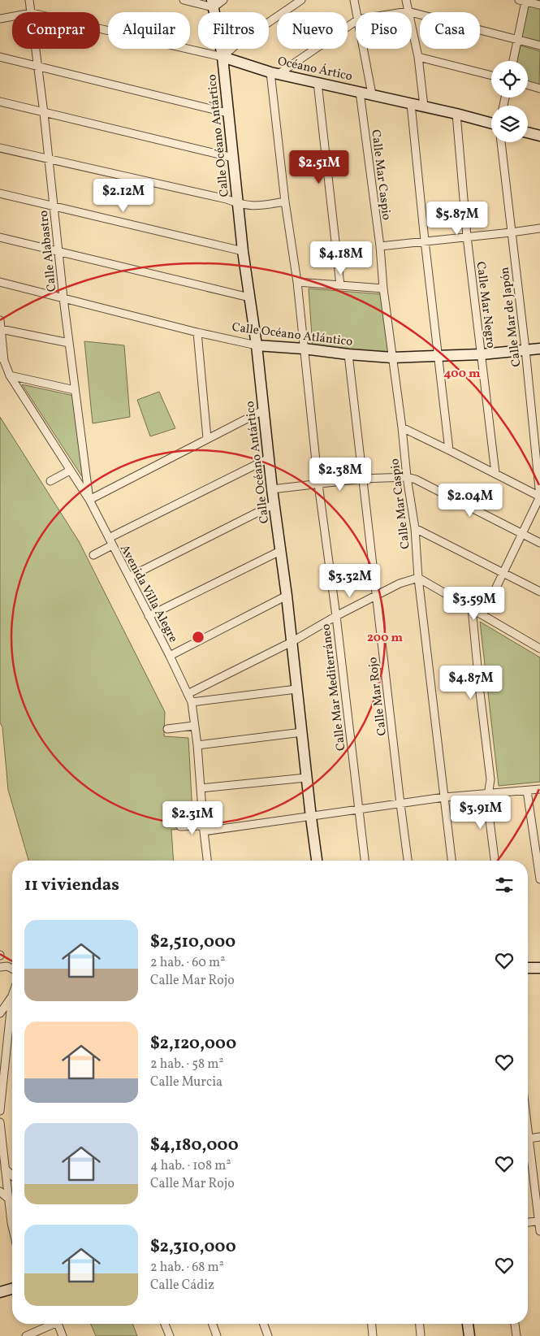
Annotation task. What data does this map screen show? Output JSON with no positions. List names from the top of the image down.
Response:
{
  "streets": {
    "street": [
      "Océano Ártico",
      "Calle Océano Antártico",
      "Calle Mar Caspio",
      "Calle Alabastro",
      "Calle Mar Negro",
      "Calle Mar de Japón",
      "Calle Océano Atlántico",
      "Avenida Villa Alegre",
      "Calle Mar Mediterráneo",
      "Calle Mar Rojo"
    ]
  },
  "crossings": [
    ["Océano Ártico", "Calle Océano Antártico"],
    ["Océano Ártico", "Calle Mar Caspio"],
    ["Océano Ártico", "Calle Mar Negro"],
    ["Océano Ártico", "Calle Mar Mediterráneo"],
    ["Calle Océano Antártico", "Calle Océano Atlántico"],
    ["Calle Mar Caspio", "Calle Océano Atlántico"],
    ["Calle Alabastro", "Calle Océano Atlántico"],
    ["Calle Alabastro", "Avenida Villa Alegre"],
    ["Calle Mar Negro", "Calle Océano Atlántico"],
    ["Calle Mar de Japón", "Calle Océano Atlántico"],
    ["Calle Océano Atlántico", "Calle Mar Mediterráneo"],
    ["Calle Océano Atlántico", "Calle Mar Rojo"]
  ],
  "page": {
    "chip": [
      "Comprar",
      "Alquilar",
      "Filtros",
      "Nuevo",
      "Piso",
      "Casa"
    ],
    "price": [
      "$2.51M",
      "$2.12M",
      "$5.87M",
      "$4.18M",
      "$2.38M",
      "$2.04M",
      "$3.32M",
      "$3.59M",
      "$4.87M",
      "$3.91M",
      "$2.31M"
    ],
    "heading": "11 viviendas",
    "list": [
      {
        "name": "$2,510,000",
        "note": "2 hab. · 60 m² · Calle Mar Rojo"
      },
      {
        "name": "$2,120,000",
        "note": "2 hab. · 58 m² · Calle Murcia"
      },
      {
        "name": "$4,180,000",
        "note": "4 hab. · 108 m² · Calle Mar Rojo"
      },
      {
        "name": "$2,310,000",
        "note": "2 hab. · 68 m² · Calle Cádiz"
      }
    ]
  },
  "rings": ["400 m", "200 m"]
}
